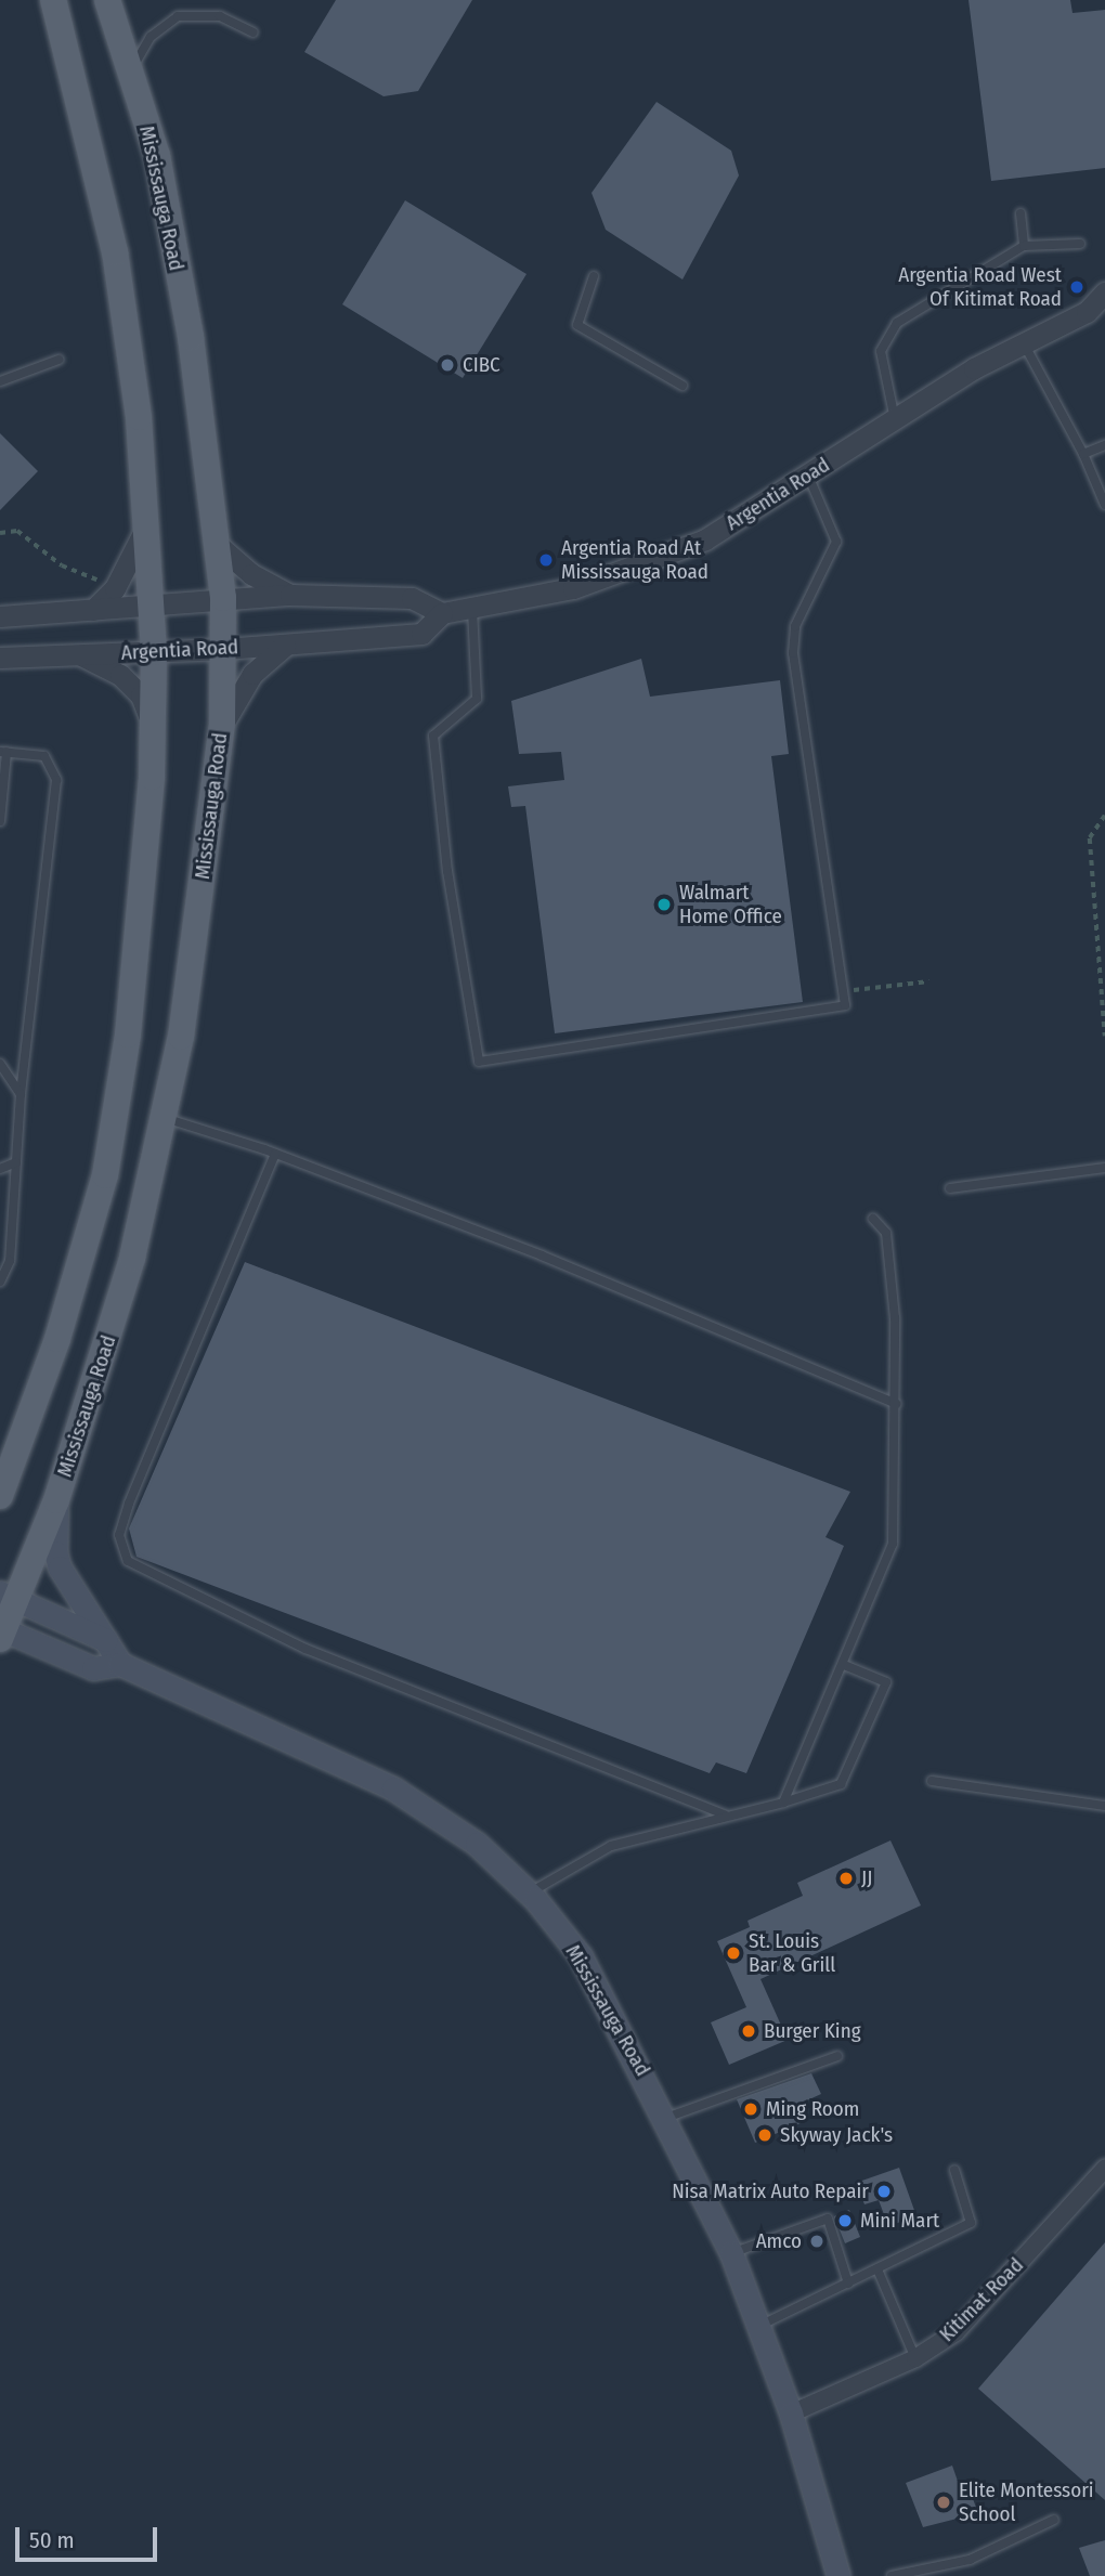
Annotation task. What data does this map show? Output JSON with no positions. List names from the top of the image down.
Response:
{
  "streets": {
    "main road": ["Mississauga Road"],
    "street": ["Argentia Road", "Kitimat Road"]
  },
  "crossings": [
    ["Mississauga Road", "Argentia Road"],
    ["Mississauga Road", "Kitimat Road"]
  ],
  "places": [
    "Argentia Road West Of Kitimat Road",
    "CIBC",
    "Argentia Road At Mississauga Road",
    "Walmart Home Office",
    "JJ",
    "St. Louis Bar & Grill",
    "Burger King",
    "Ming Room",
    "Skyway Jack's",
    "Nisa Matrix Auto Repair",
    "Mini Mart",
    "Amco",
    "Elite Montessori School"
  ],
  "scale_bar": "50 m"
}
